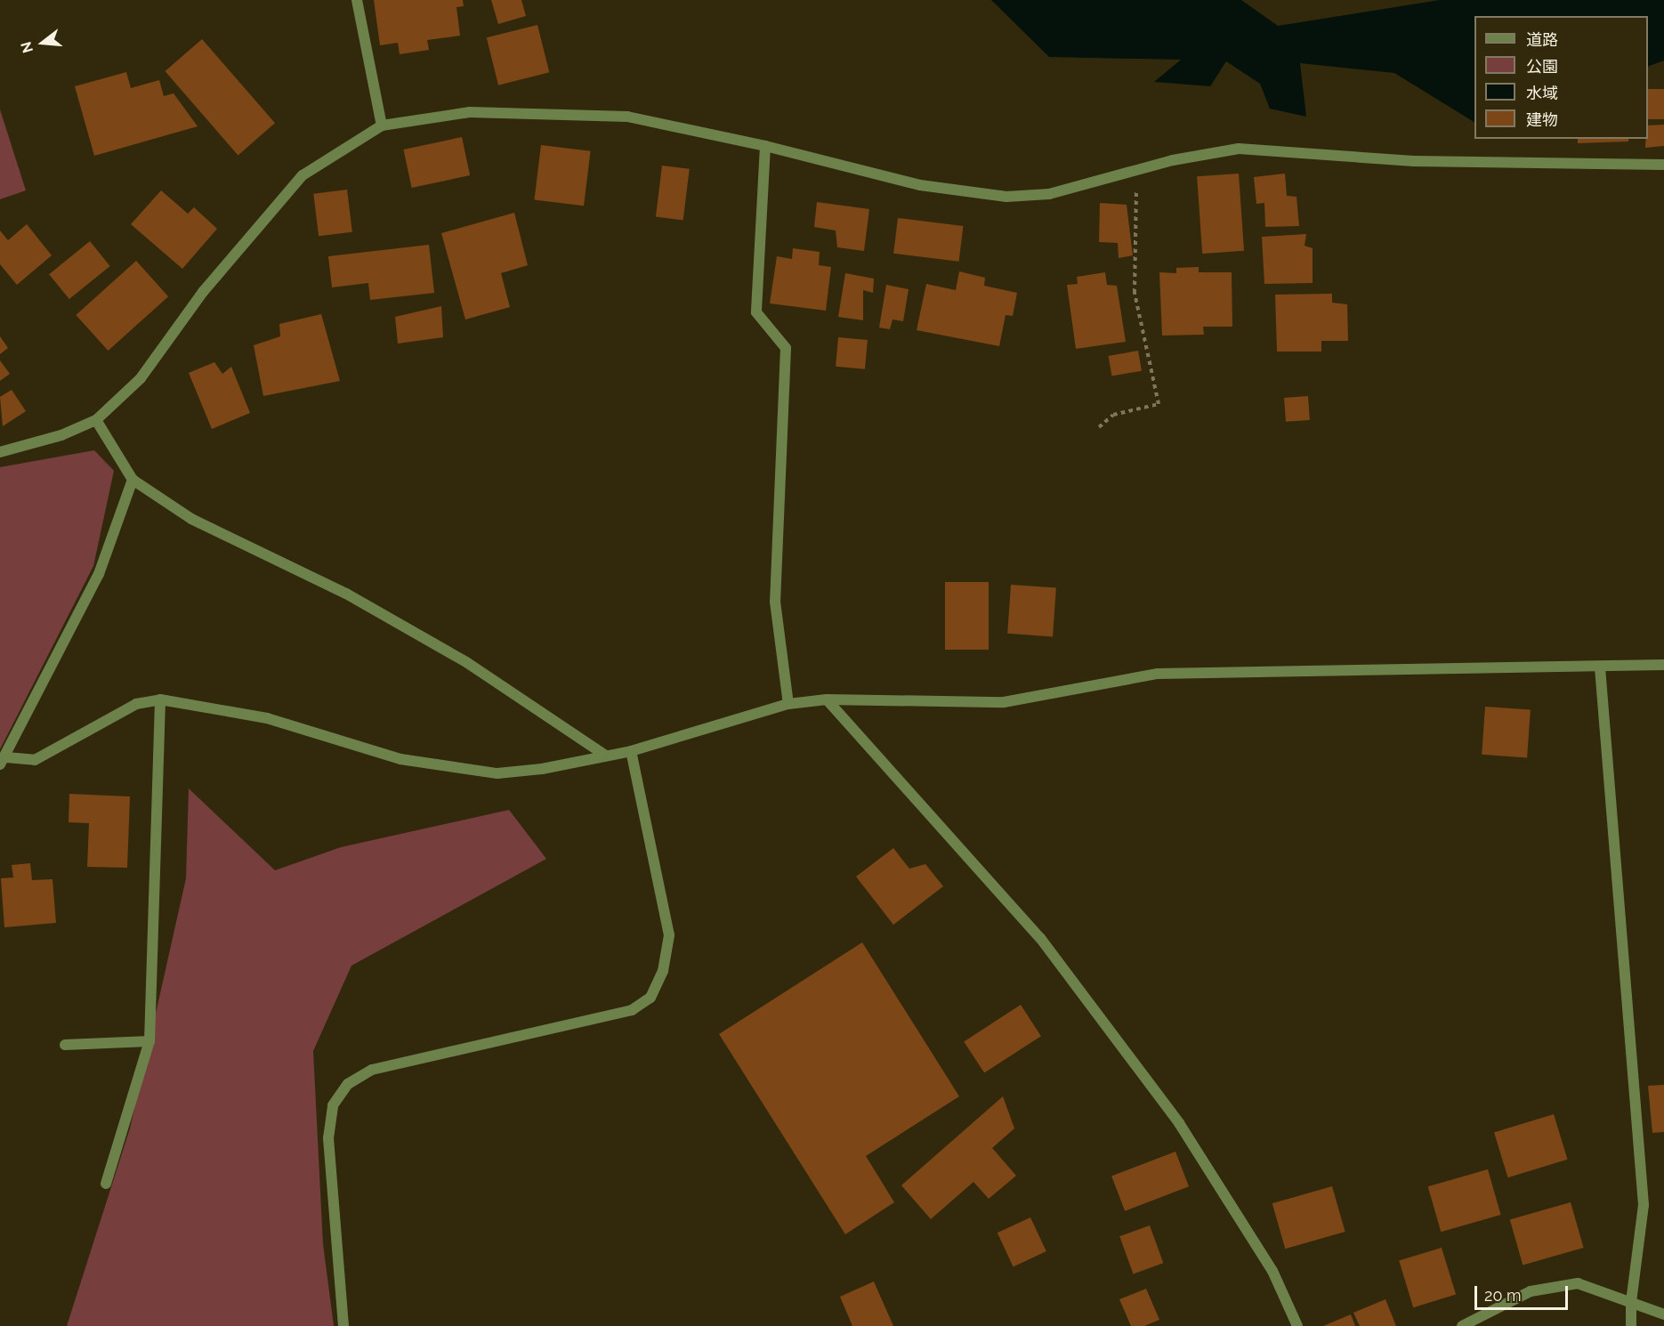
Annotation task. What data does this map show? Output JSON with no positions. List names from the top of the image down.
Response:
{
  "legend": [
    "道路",
    "公園",
    "水域",
    "建物"
  ],
  "scale_bar": "20 m",
  "north": "left"
}
